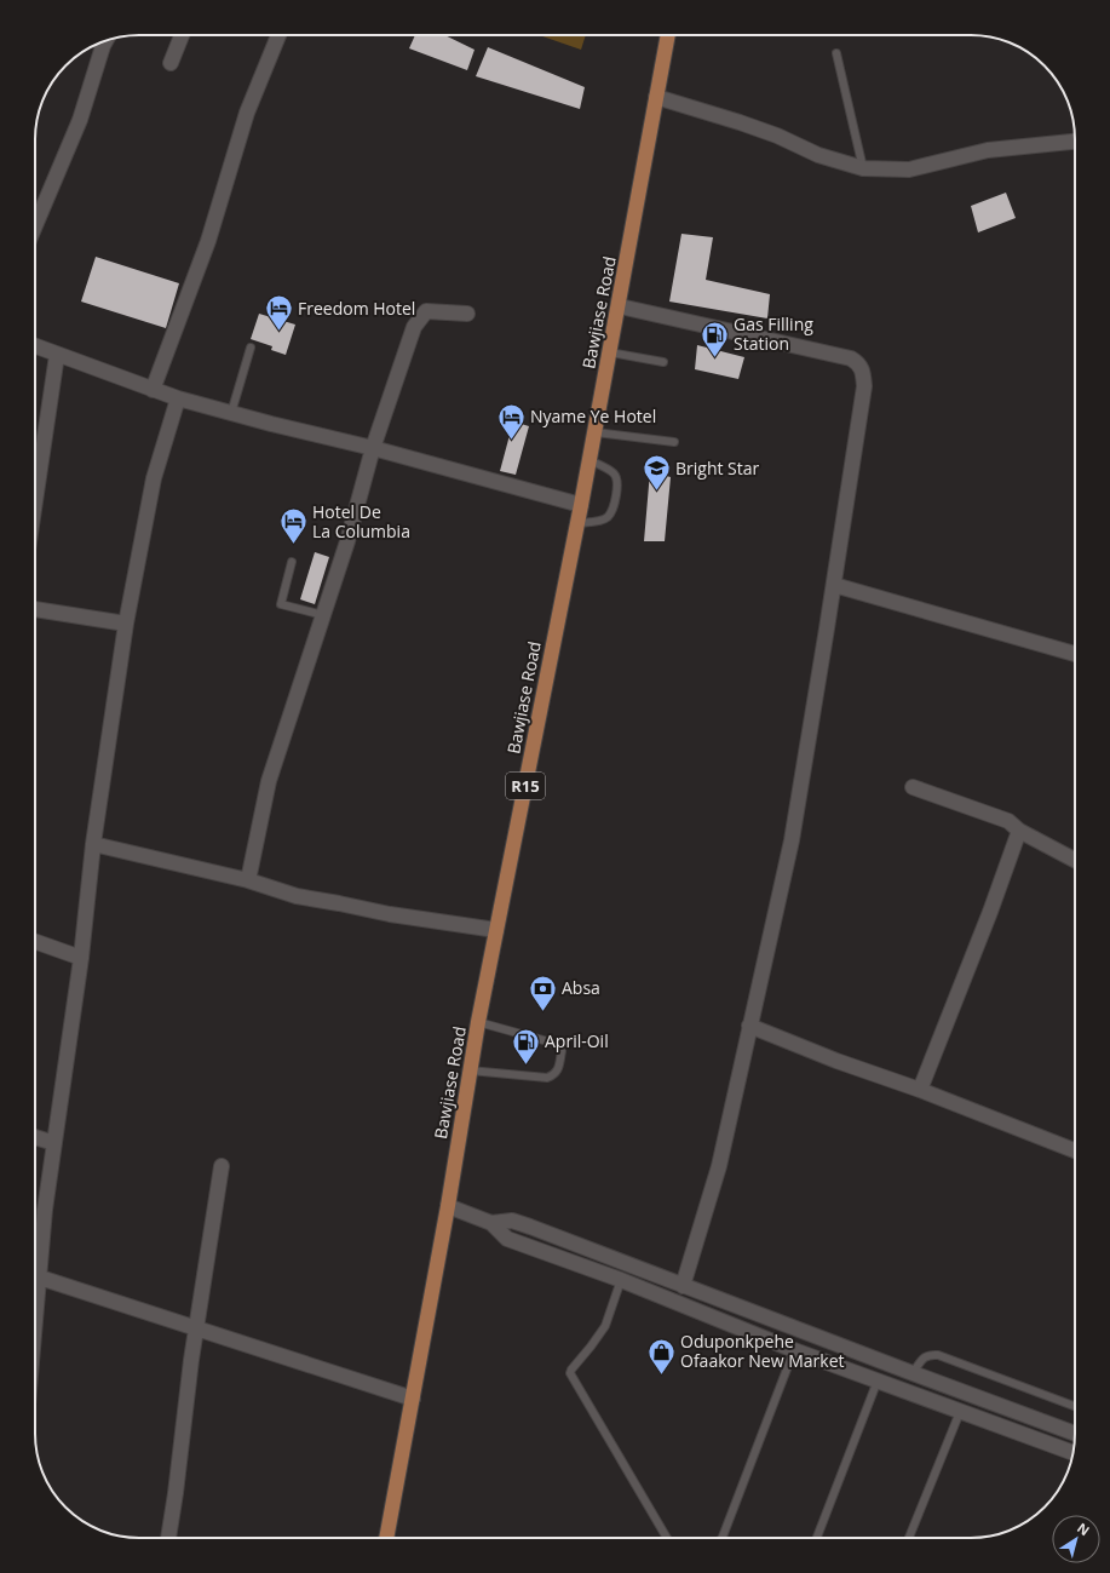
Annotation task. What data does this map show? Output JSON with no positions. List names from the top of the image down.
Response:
{
  "streets": {
    "main road": ["Bawjiase Road", "R15"]
  },
  "places": {
    "hotel": ["Freedom Hotel", "Nyame Ye Hotel", "Hotel De La Columbia"],
    "fuel station": ["Gas Filling Station", "April-Oil"],
    "school or university": ["Bright Star"],
    "bank": ["Absa"],
    "shop": ["Oduponkpehe Ofaakor New Market"]
  },
  "north": "top right"
}
